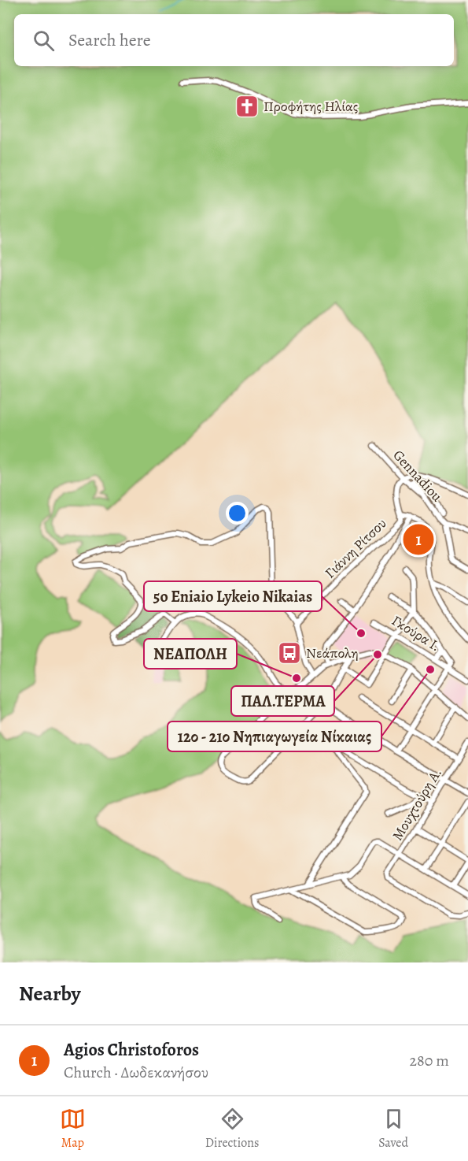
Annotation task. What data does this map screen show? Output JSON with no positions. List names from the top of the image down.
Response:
{
  "streets": {
    "street": [
      "Gennadiou",
      "Γιάννη Ρίτσου",
      "Γκούρα Ι.",
      "Μουχτούρη Α."
    ]
  },
  "places": {
    "church": ["Προφήτης Ηλίας"],
    "other": [
      "5o Eniaio Lykeio Nikaias",
      "ΠΑΛ.ΤΕΡΜΑ",
      "12ο - 21ο Νηπιαγωγεία Νίκαιας",
      "ΝΕΑΠΟΛΗ"
    ],
    "bus stop": ["Νεάπολη"]
  },
  "page": {
    "search": "Search here",
    "pins": "1",
    "heading": "Nearby",
    "list": [
      {
        "mark": "1",
        "name": "Agios Christoforos",
        "note": "Church · Δωδεκανήσου",
        "value": "280 m"
      }
    ],
    "nav": ["Map", "Directions", "Saved"]
  }
}
